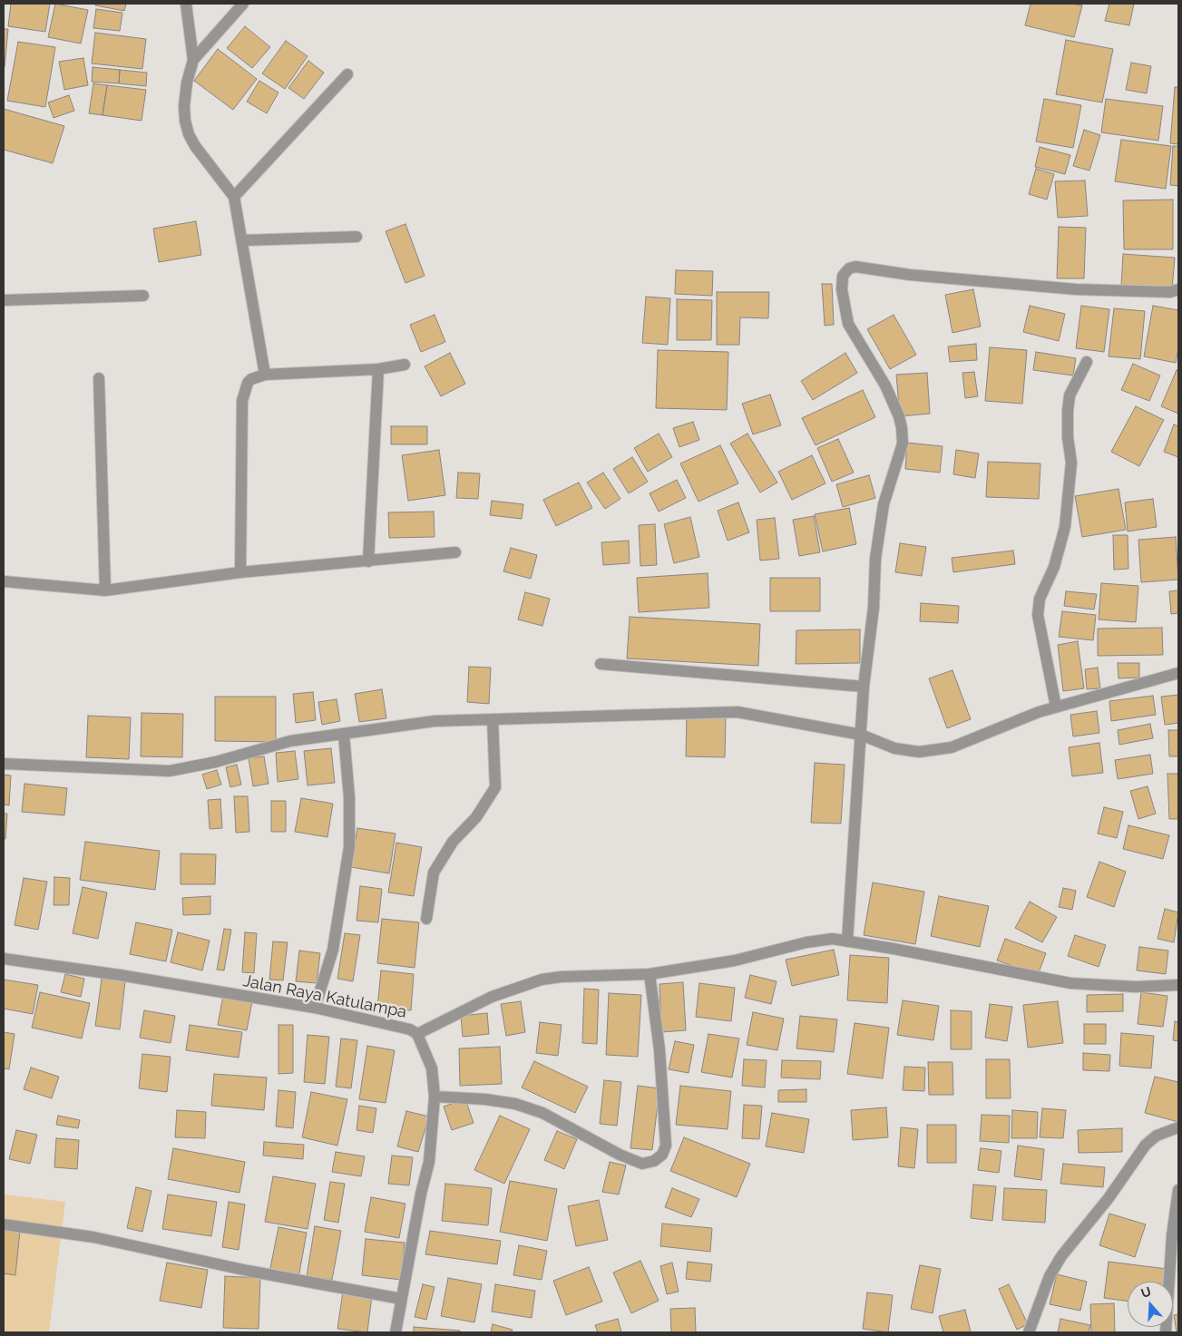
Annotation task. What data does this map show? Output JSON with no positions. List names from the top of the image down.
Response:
{
  "streets": {
    "street": ["Jalan Raya Katulampa"]
  },
  "north": "top"
}
